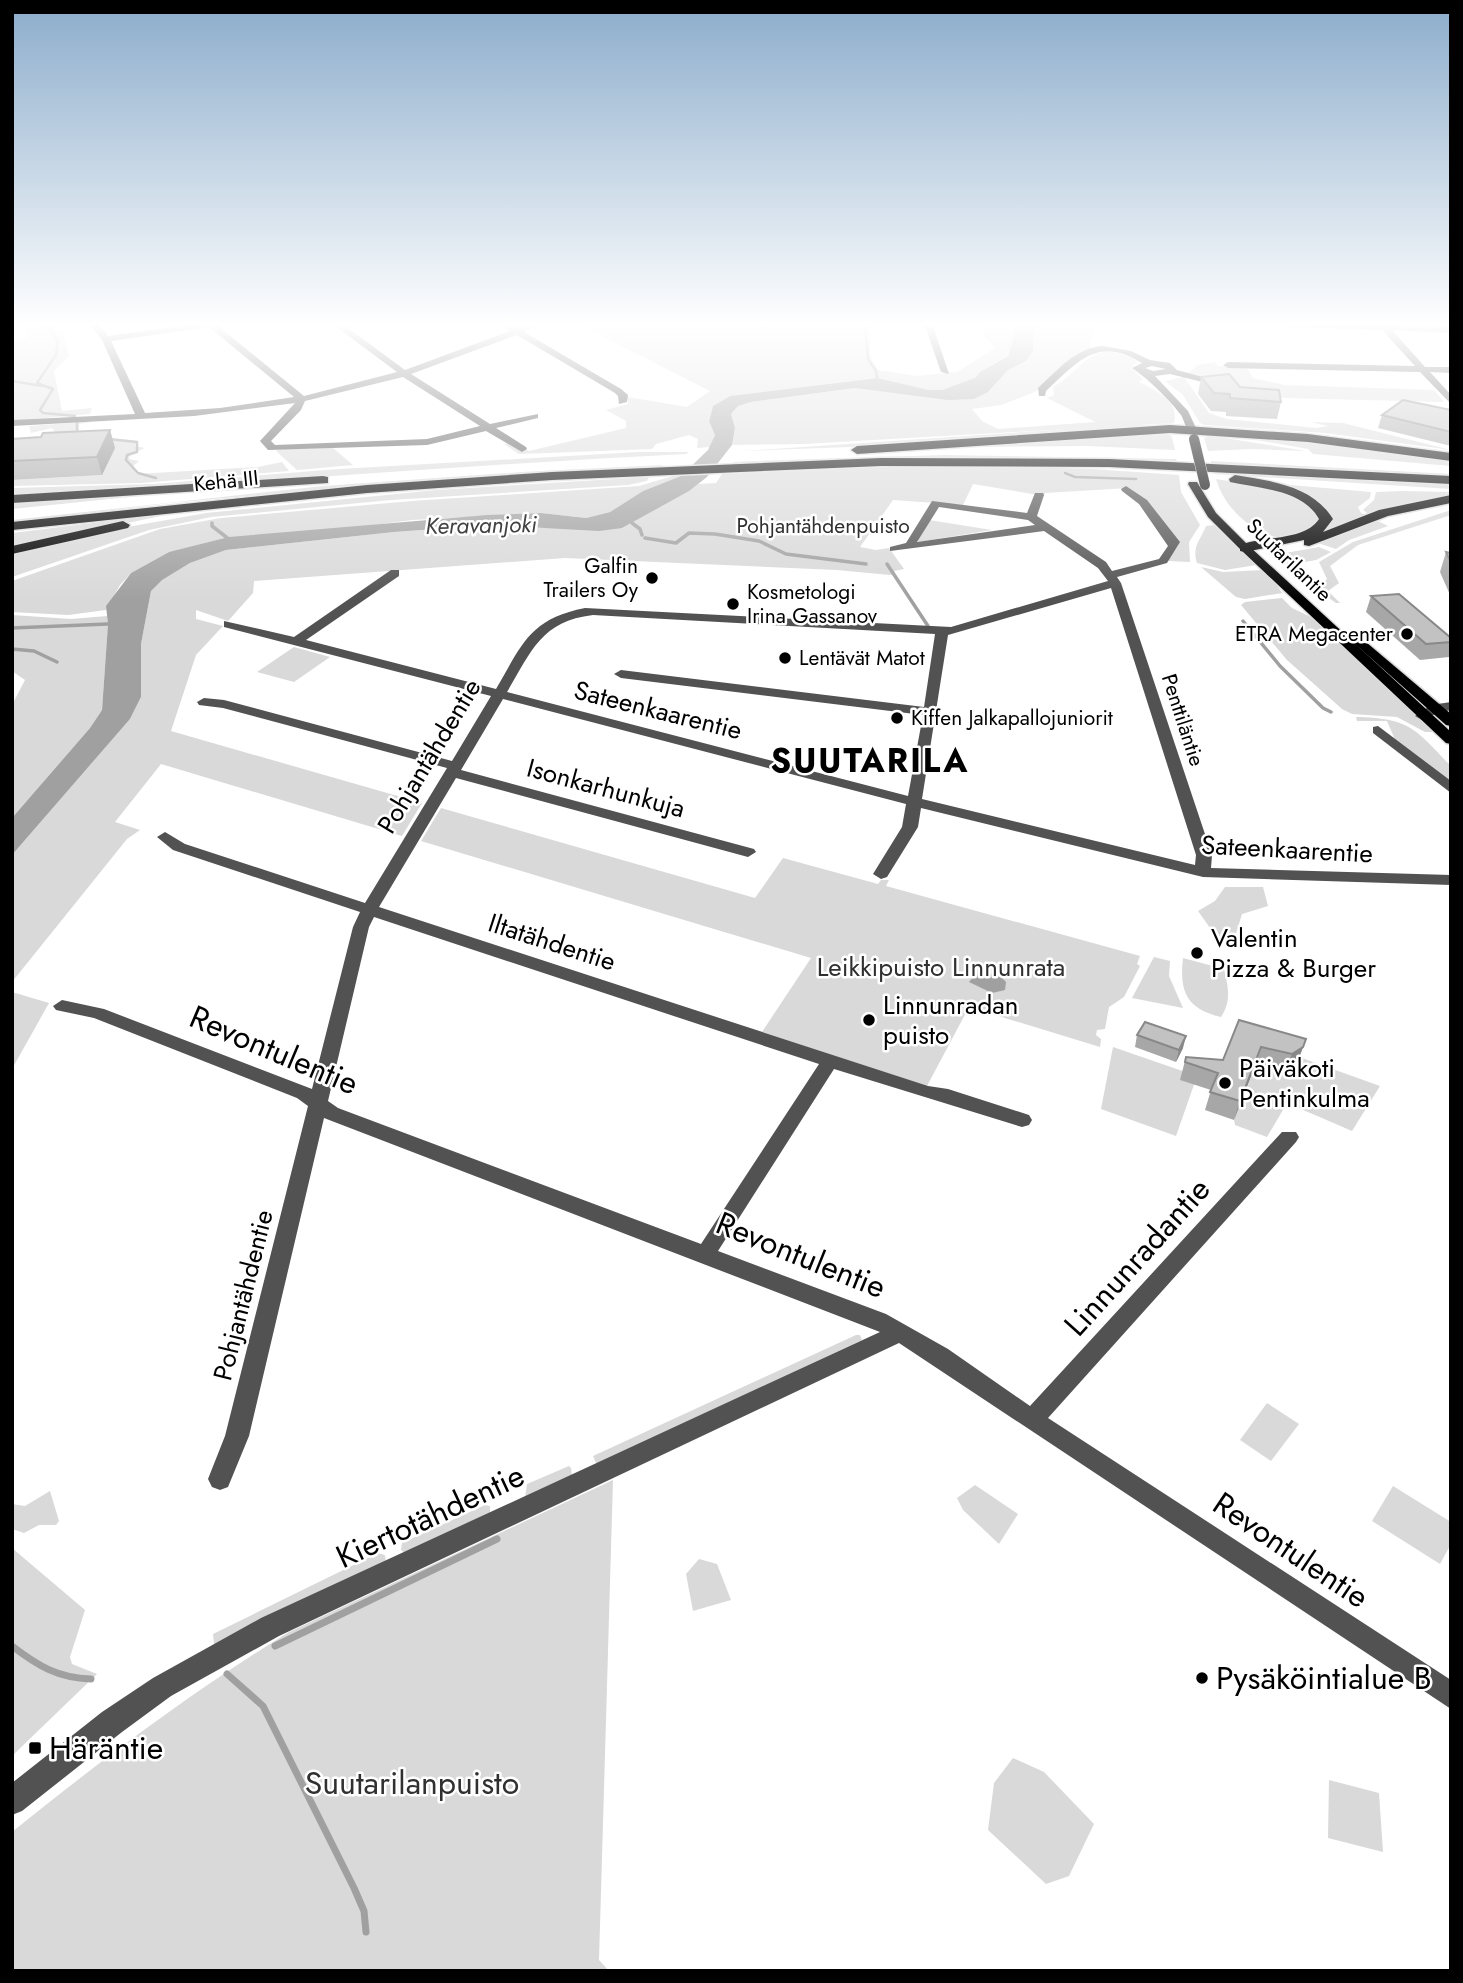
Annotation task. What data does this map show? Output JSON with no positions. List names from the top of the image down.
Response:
{
  "streets": {
    "highway": ["Kehä III"],
    "main road": ["Suutarilantie"],
    "street": [
      "Sateenkaarentie",
      "Penttiläntie",
      "Pohjantähdentie",
      "Isonkarhunkuja",
      "Iltatähdentie",
      "Revontulentie",
      "Linnunradantie",
      "Kiertotähdentie"
    ]
  },
  "crossings": [
    ["Sateenkaarentie", "Penttiläntie"],
    ["Sateenkaarentie", "Pohjantähdentie"],
    ["Penttiläntie", "Pohjantähdentie"],
    ["Pohjantähdentie", "Isonkarhunkuja"],
    ["Pohjantähdentie", "Iltatähdentie"],
    ["Pohjantähdentie", "Revontulentie"],
    ["Revontulentie", "Linnunradantie"],
    ["Revontulentie", "Kiertotähdentie"]
  ],
  "districts": ["SUUTARILA"],
  "water": ["Keravanjoki"],
  "parks": ["Pohjantähdenpuisto", "Leikkipuisto Linnunrata", "Suutarilanpuisto"],
  "places": {
    "other": [
      "Galfin Trailers Oy",
      "Kosmetologi Irina Gassanov",
      "ETRA Megacenter",
      "Lentävät Matot",
      "Kiffen Jalkapallojuniorit",
      "Valentin Pizza & Burger",
      "Linnunradan puisto",
      "Päiväkoti Pentinkulma",
      "Pysäköintialue B"
    ],
    "transit": ["Häräntie"]
  }
}
